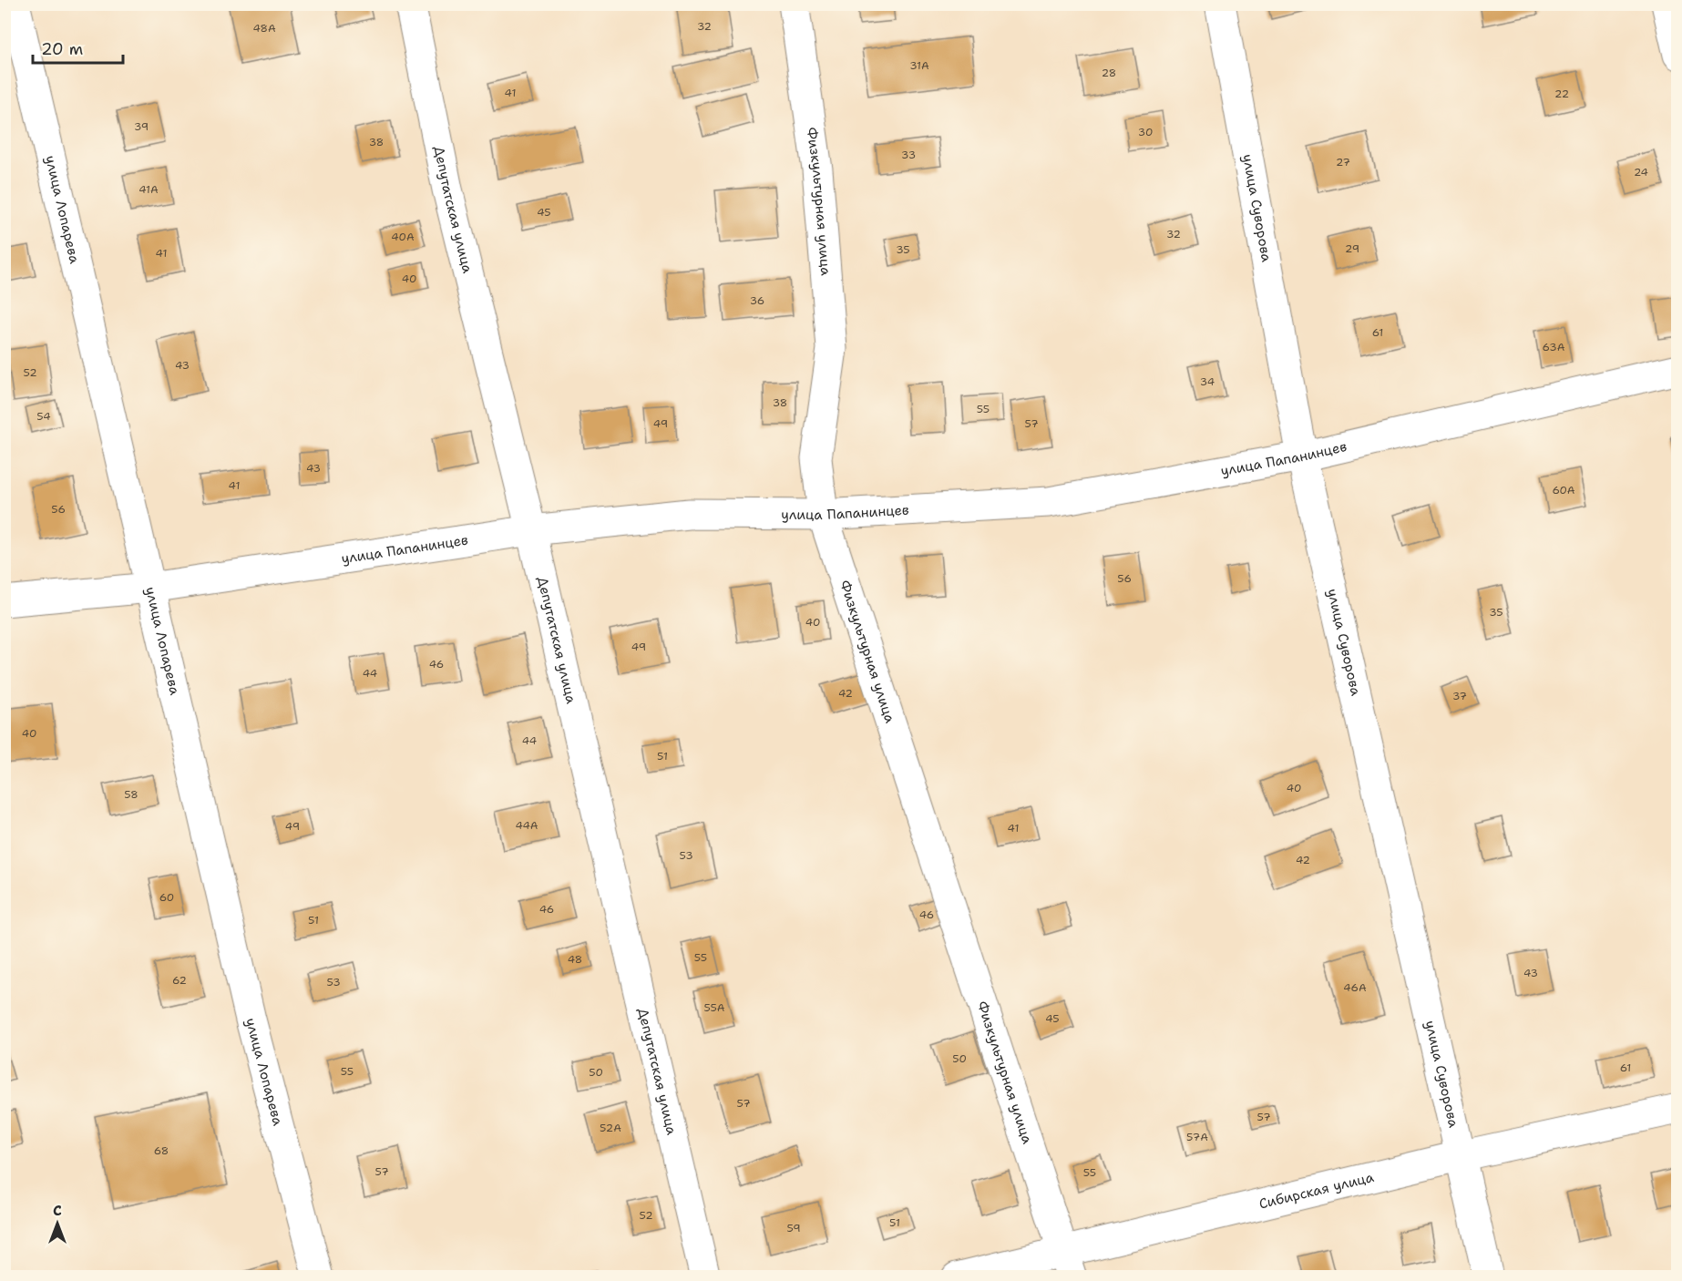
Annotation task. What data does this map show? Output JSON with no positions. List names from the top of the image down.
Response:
{
  "streets": {
    "street": [
      "Физкультурная улица",
      "улица Суворова",
      "улица Лопарева",
      "Депутатская улица",
      "улица Папанинцев",
      "Сибирская улица"
    ]
  },
  "crossings": [
    ["Физкультурная улица", "улица Папанинцев"],
    ["Физкультурная улица", "Сибирская улица"],
    ["улица Суворова", "улица Папанинцев"],
    ["улица Суворова", "Сибирская улица"],
    ["улица Лопарева", "улица Папанинцев"],
    ["Депутатская улица", "улица Папанинцев"]
  ],
  "house_numbers": [
    "32",
    "48А",
    "31А",
    "28",
    "41",
    "22",
    "39",
    "30",
    "38",
    "33",
    "27",
    "24",
    "41А",
    "45",
    "32",
    "40А",
    "29",
    "35",
    "41",
    "40",
    "36",
    "61",
    "63А",
    "43",
    "52",
    "34",
    "38",
    "55",
    "54",
    "49",
    "57",
    "43",
    "41",
    "60А",
    "56",
    "56",
    "35",
    "40",
    "49",
    "46",
    "44",
    "42",
    "37",
    "40",
    "44",
    "51",
    "40",
    "58",
    "44А",
    "49",
    "41",
    "53",
    "42",
    "60",
    "46",
    "46",
    "51",
    "55",
    "48",
    "43",
    "62",
    "53",
    "46А",
    "55А",
    "45",
    "50",
    "61",
    "55",
    "50",
    "57",
    "57",
    "52А",
    "57А",
    "68",
    "57",
    "55",
    "52",
    "51",
    "59"
  ],
  "scale_bar": "20 m",
  "north": "top"
}
